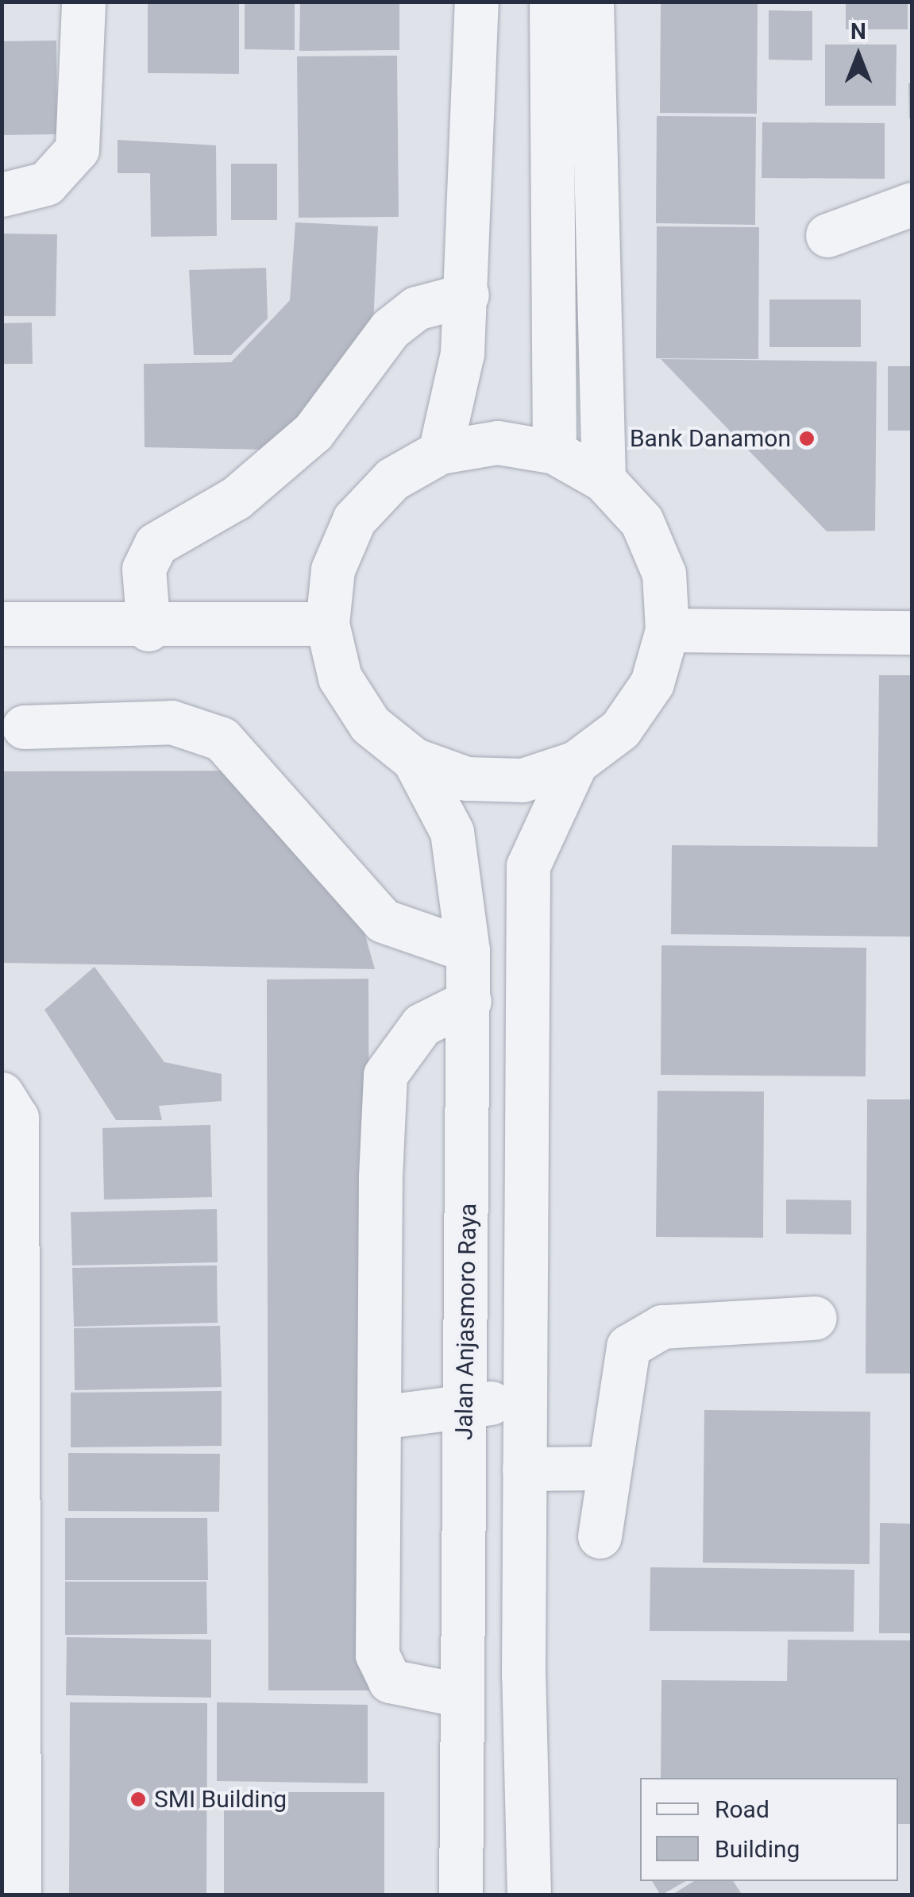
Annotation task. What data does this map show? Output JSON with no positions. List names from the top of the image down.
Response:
{
  "streets": {
    "street": ["Jalan Anjasmoro Raya"]
  },
  "places": ["Bank Danamon", "SMI Building"],
  "legend": ["Road", "Building"],
  "north": "top"
}
